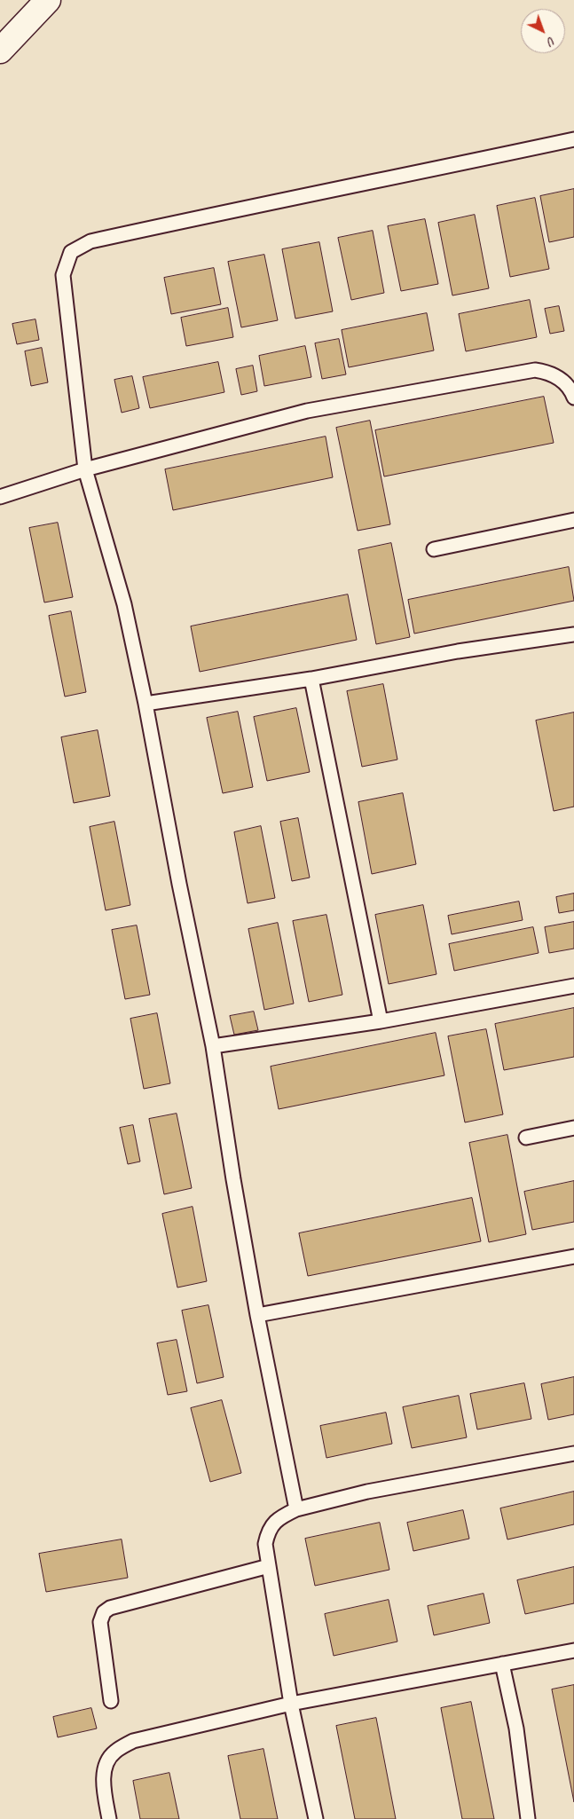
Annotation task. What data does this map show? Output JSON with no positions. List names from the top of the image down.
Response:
{
  "north": "bottom right"
}
